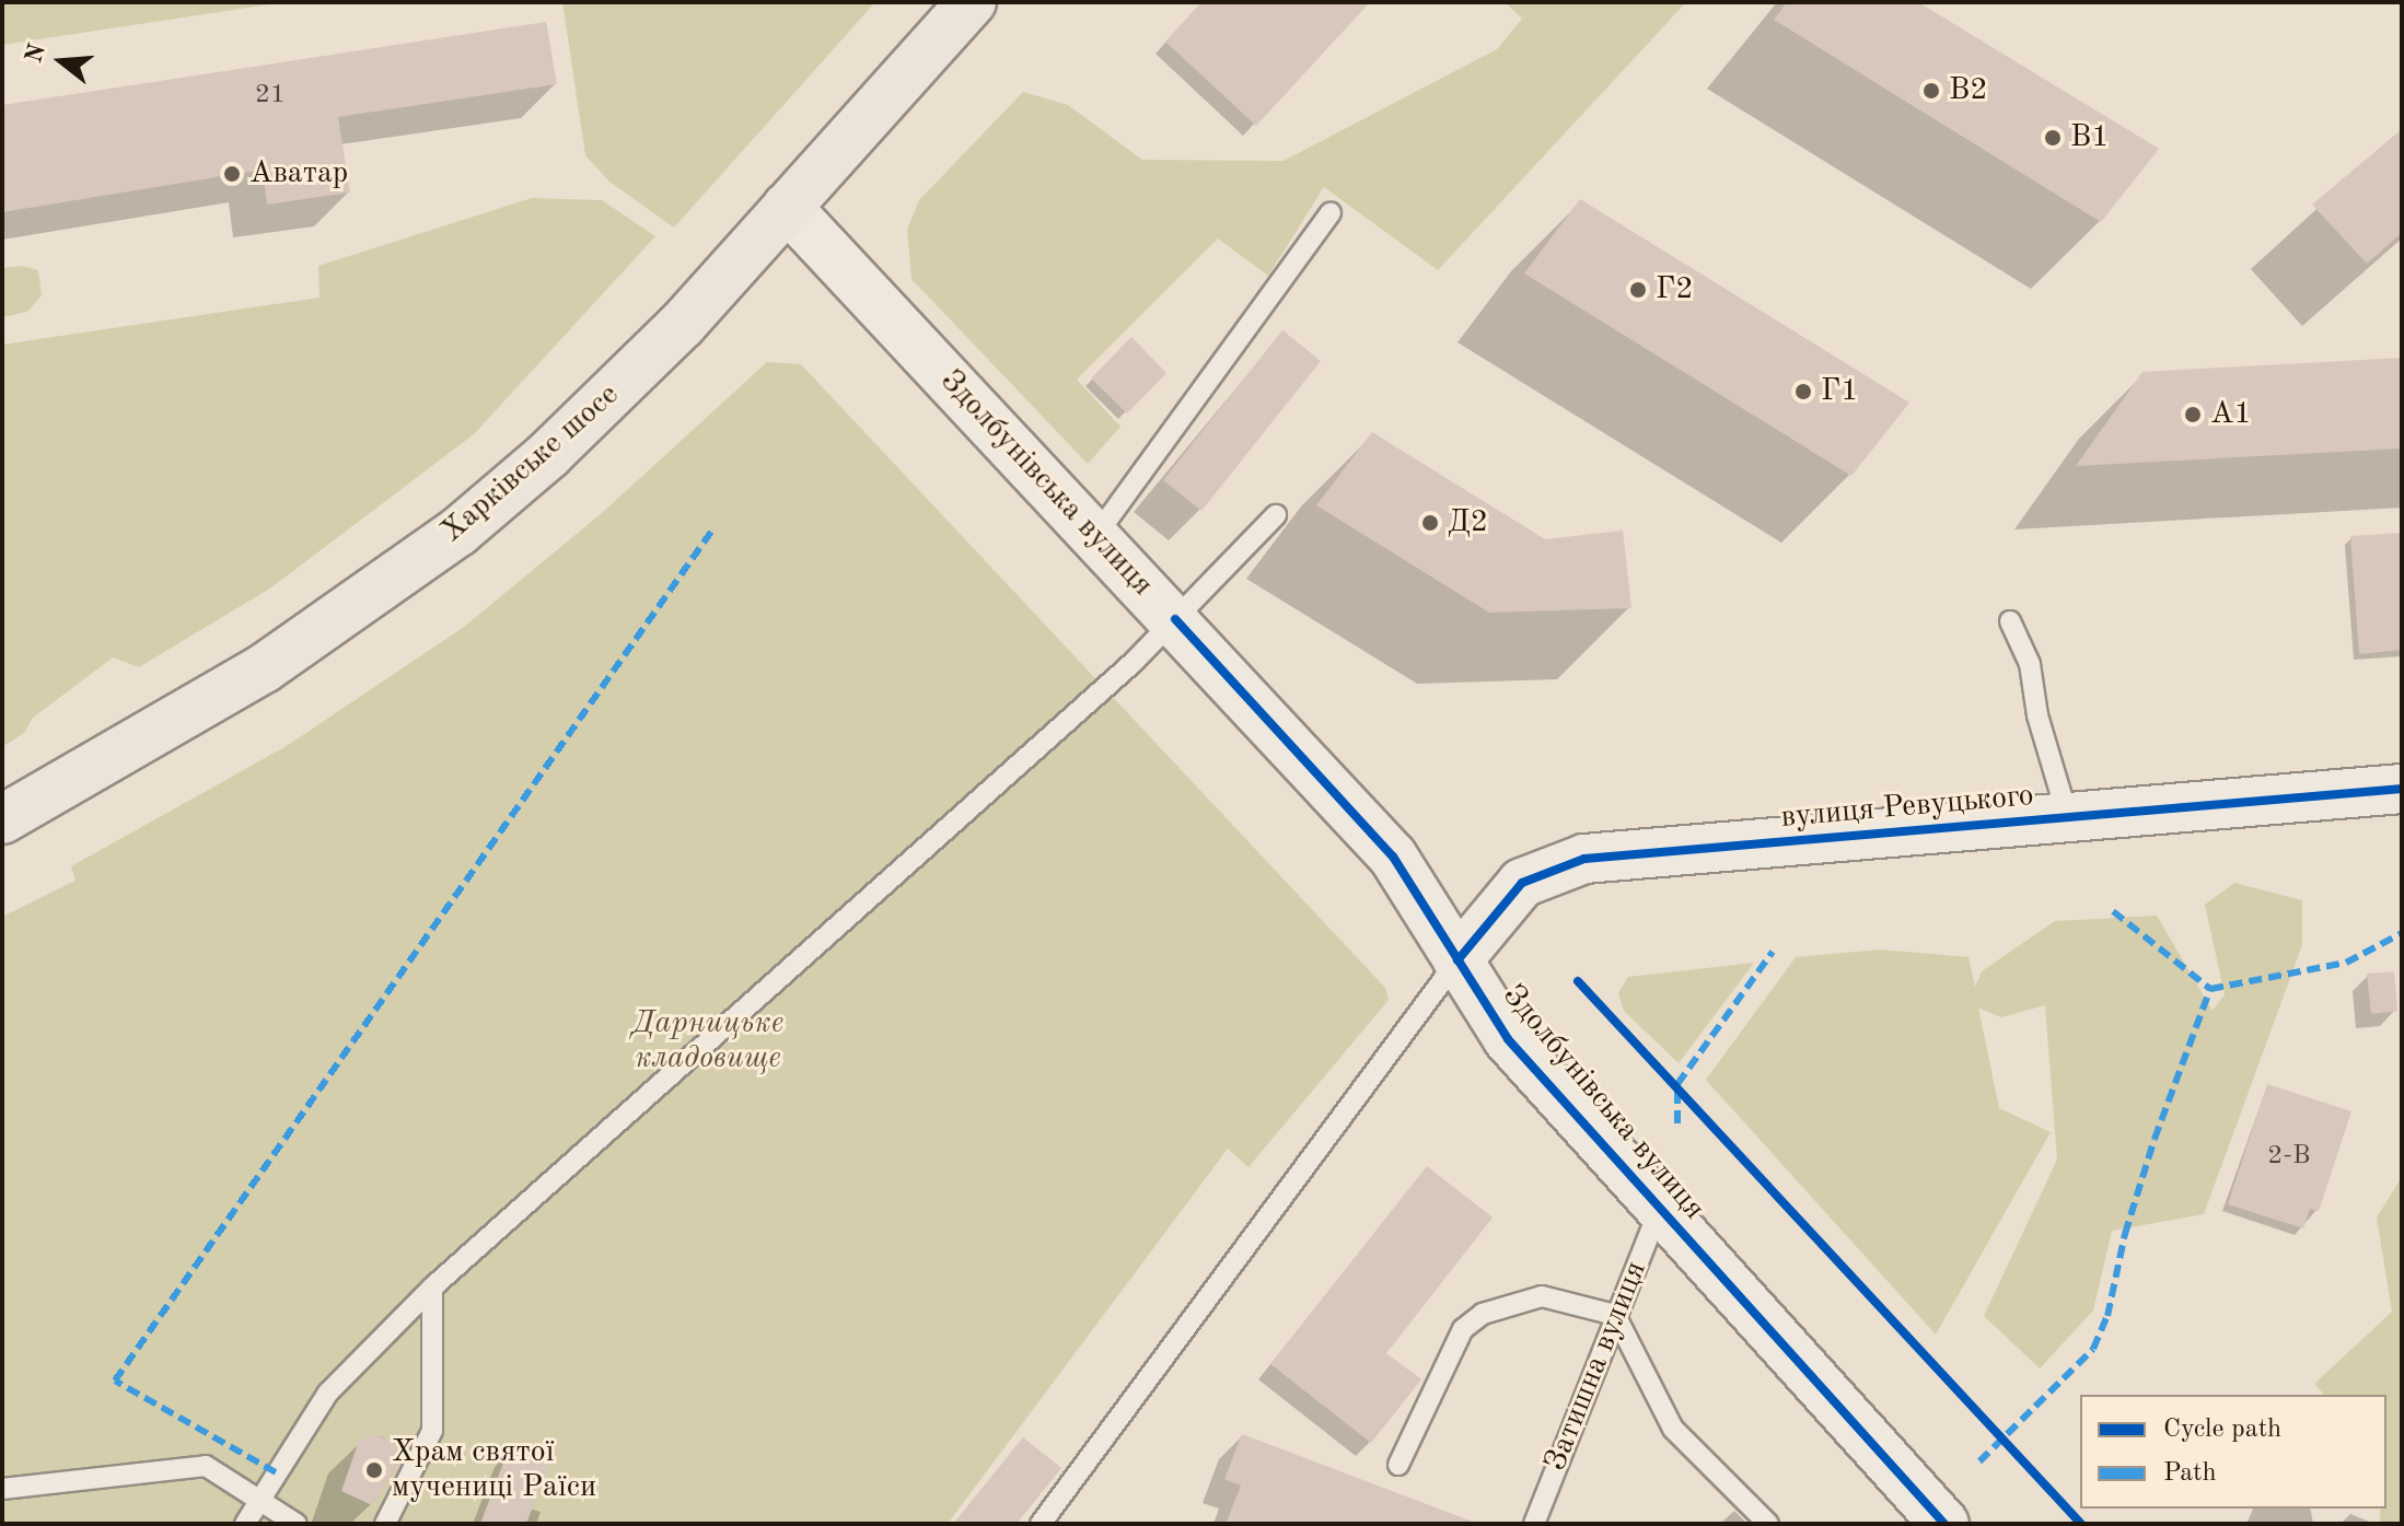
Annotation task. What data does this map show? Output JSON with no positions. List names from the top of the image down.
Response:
{
  "streets": {
    "main road": ["Харківське шосе"],
    "street": ["Здолбунівська вулиця", "вулиця Ревуцького"],
    "lane": ["Затишна вулиця"]
  },
  "crossings": [
    ["Харківське шосе", "Здолбунівська вулиця"],
    ["Здолбунівська вулиця", "вулиця Ревуцького"],
    ["Здолбунівська вулиця", "Затишна вулиця"]
  ],
  "parks": ["Дарницьке кладовище"],
  "places": [
    "В2",
    "В1",
    "Аватар",
    "Г2",
    "Г1",
    "А1",
    "Д2",
    "Храм святої мучениці Раїси"
  ],
  "house_numbers": ["21", "2-В"],
  "legend": ["Cycle path", "Path"],
  "north": "left"
}
